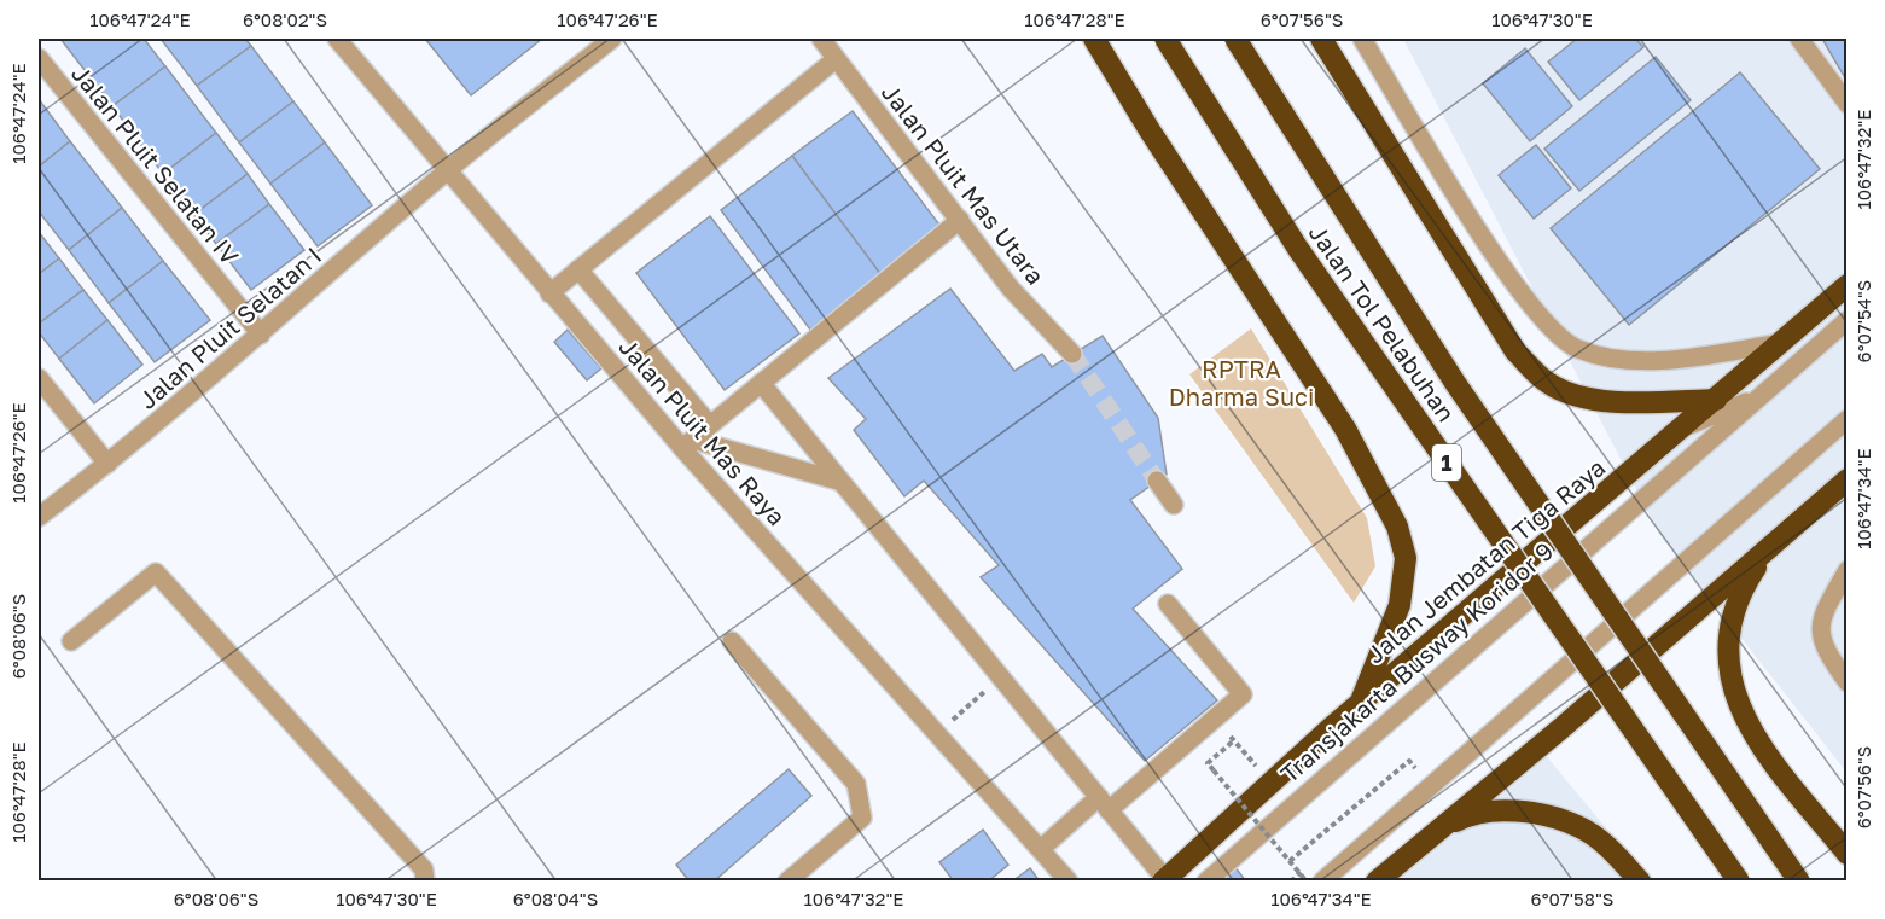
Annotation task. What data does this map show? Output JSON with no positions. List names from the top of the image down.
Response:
{
  "streets": {
    "highway": ["Jalan Tol Pelabuhan", "1", "Jalan Jembatan Tiga Raya"],
    "street": [
      "Jalan Pluit Selatan IV",
      "Jalan Pluit Mas Utara",
      "Jalan Pluit Selatan I",
      "Jalan Pluit Mas Raya",
      "Transjakarta Busway Koridor 9"
    ]
  },
  "crossings": [
    ["Jalan Pluit Selatan IV", "Jalan Pluit Selatan I"],
    ["Jalan Pluit Selatan I", "Jalan Pluit Mas Raya"]
  ],
  "parks": ["RPTRA Dharma Suci"],
  "coordinates": [
    "106°47'24\"E",
    "6°08'02\"S",
    "106°47'26\"E",
    "106°47'28\"E",
    "6°07'56\"S",
    "106°47'30\"E",
    "106°47'32\"E",
    "6°07'54\"S",
    "106°47'34\"E",
    "6°08'06\"S",
    "6°08'04\"S",
    "6°07'58\"S"
  ]
}
